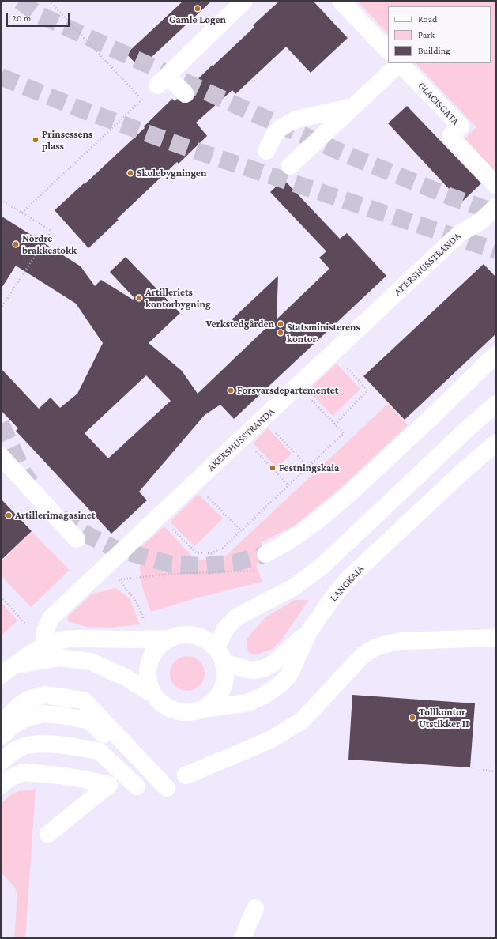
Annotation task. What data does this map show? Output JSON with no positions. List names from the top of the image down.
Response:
{
  "streets": {
    "main road": ["GLACISGATA", "AKERSHUSSTRANDA", "LANGKAIA"]
  },
  "places": [
    "Gamle Logen",
    "Prinsessens plass",
    "Skolebygningen",
    "Nordre brakkestokk",
    "Artilleriets kontorbygning",
    "Verkstedgården",
    "Statsministerens kontor",
    "Forsvarsdepartementet",
    "Festningskaia",
    "Artillerimagasinet",
    "Tollkontor Utstikker II"
  ],
  "legend": ["Road", "Park", "Building"],
  "scale_bar": "20 m"
}
